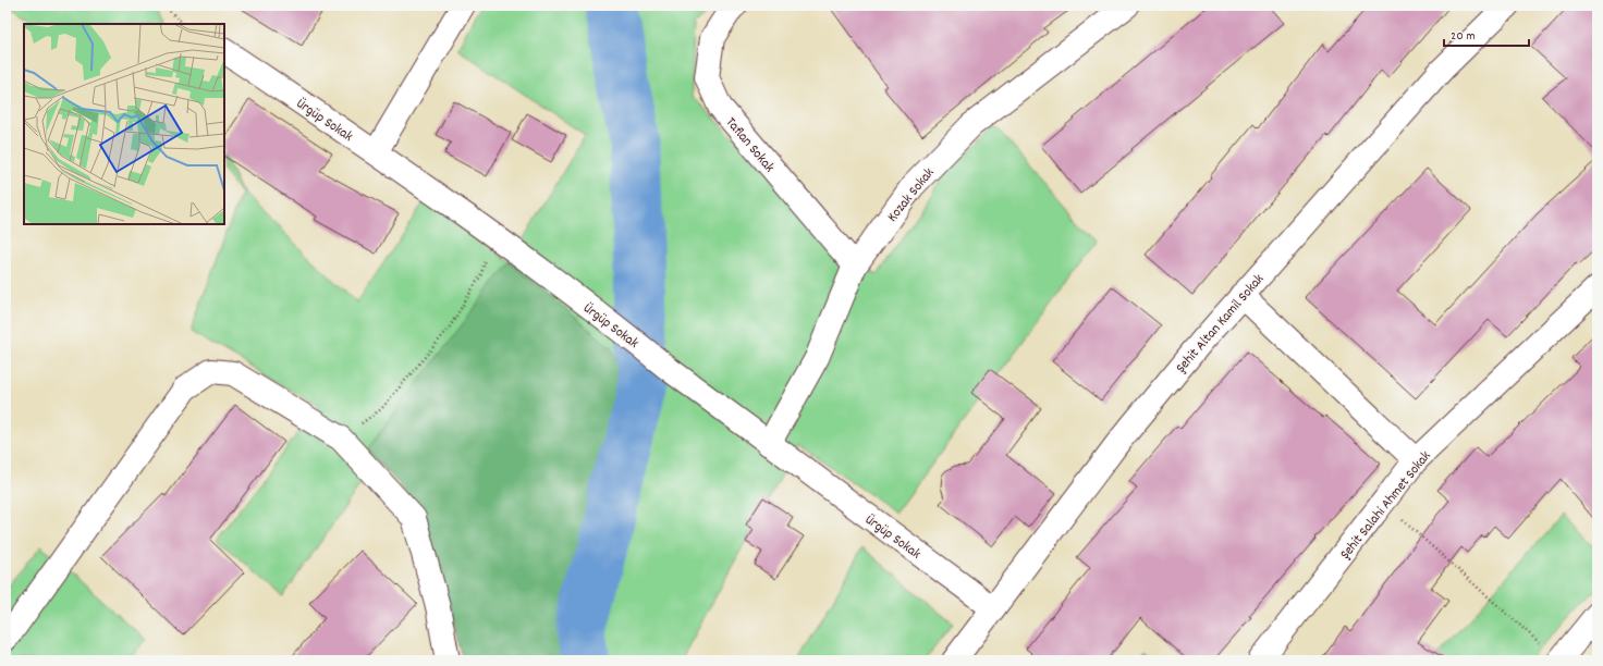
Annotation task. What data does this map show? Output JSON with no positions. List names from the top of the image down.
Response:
{
  "streets": {
    "street": [
      "Ürgüp Sokak",
      "Taflan Sokak",
      "Kozak Sokak",
      "Şehit Altan Kamil Sokak",
      "Şehit Salahi Ahmet Sokak"
    ]
  },
  "crossings": [
    ["Ürgüp Sokak", "Kozak Sokak"],
    ["Ürgüp Sokak", "Şehit Altan Kamil Sokak"],
    ["Taflan Sokak", "Kozak Sokak"]
  ],
  "scale_bar": "20 m"
}
